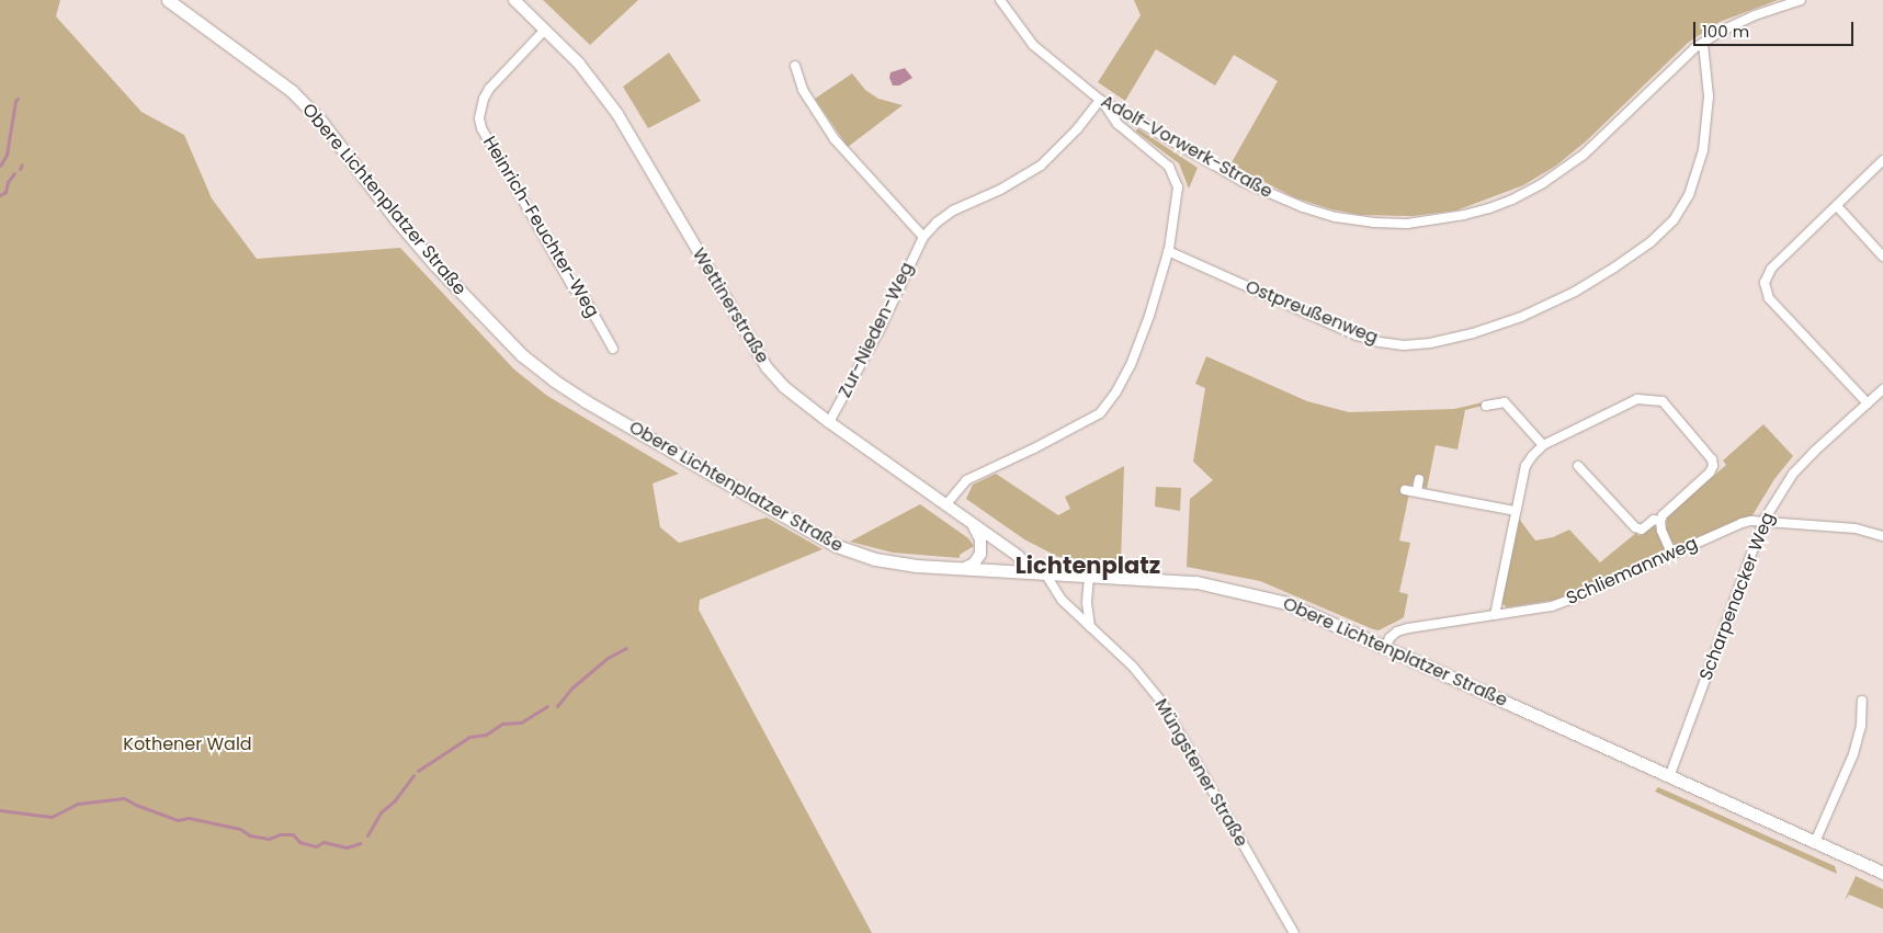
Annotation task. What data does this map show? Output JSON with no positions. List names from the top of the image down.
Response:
{
  "streets": {
    "main road": ["Obere Lichtenplatzer Straße"],
    "street": [
      "Adolf-Vorwerk-Straße",
      "Heinrich-Feuchter-Weg",
      "Wettinerstraße",
      "Ostpreußenweg",
      "Zur-Nieden-Weg",
      "Schliemannweg",
      "Scharpenacker Weg",
      "Müngstener Straße"
    ]
  },
  "crossings": [
    ["Adolf-Vorwerk-Straße", "Ostpreußenweg"],
    ["Adolf-Vorwerk-Straße", "Zur-Nieden-Weg"],
    ["Obere Lichtenplatzer Straße", "Wettinerstraße"],
    ["Obere Lichtenplatzer Straße", "Schliemannweg"],
    ["Obere Lichtenplatzer Straße", "Scharpenacker Weg"],
    ["Obere Lichtenplatzer Straße", "Müngstener Straße"],
    ["Heinrich-Feuchter-Weg", "Wettinerstraße"],
    ["Wettinerstraße", "Zur-Nieden-Weg"],
    ["Wettinerstraße", "Müngstener Straße"],
    ["Schliemannweg", "Scharpenacker Weg"]
  ],
  "districts": ["Lichtenplatz"],
  "parks": ["Kothener Wald"],
  "scale_bar": "100 m"
}
